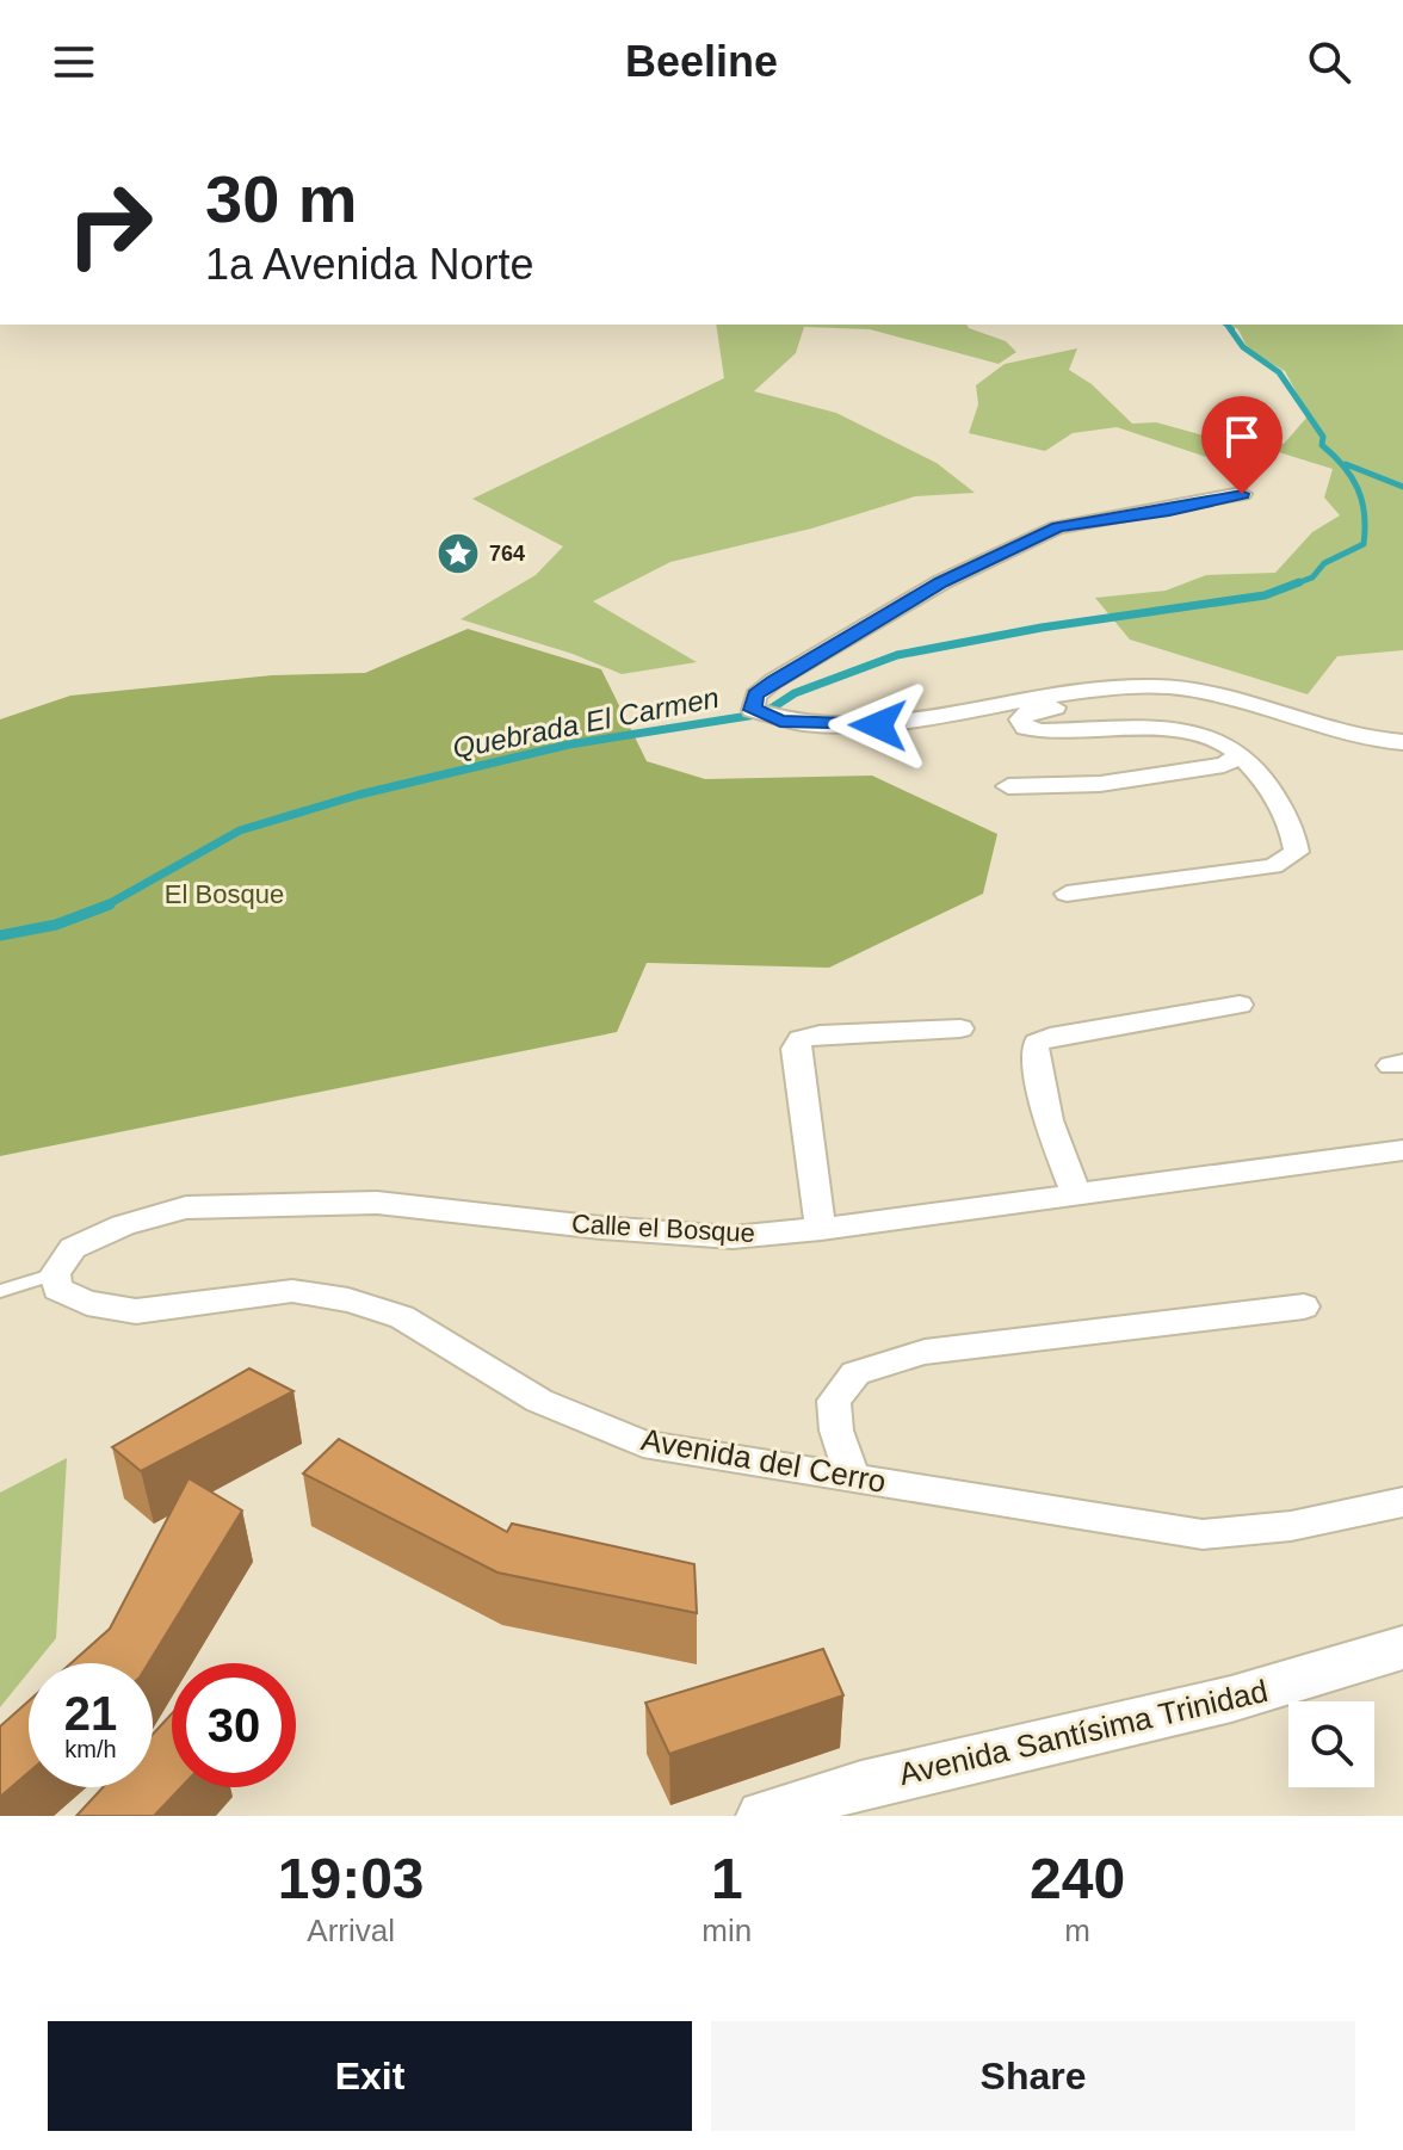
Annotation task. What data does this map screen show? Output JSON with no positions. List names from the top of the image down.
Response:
{
  "streets": {
    "street": ["Calle el Bosque", "Avenida del Cerro", "Avenida Santísima Trinidad"]
  },
  "crossings": [
    ["Calle el Bosque", "Avenida del Cerro"]
  ],
  "water": ["Quebrada El Carmen"],
  "parks": ["El Bosque"],
  "places": {
    "place": ["764"]
  },
  "page": {
    "header": "Beeline",
    "turn": ["30 m", "1a Avenida Norte"],
    "speed": "21 km/h",
    "limit": "30",
    "eta": [
      "19:03",
      "Arrival",
      "1",
      "min",
      "240",
      "m"
    ],
    "buttons": ["Exit", "Share"]
  }
}
